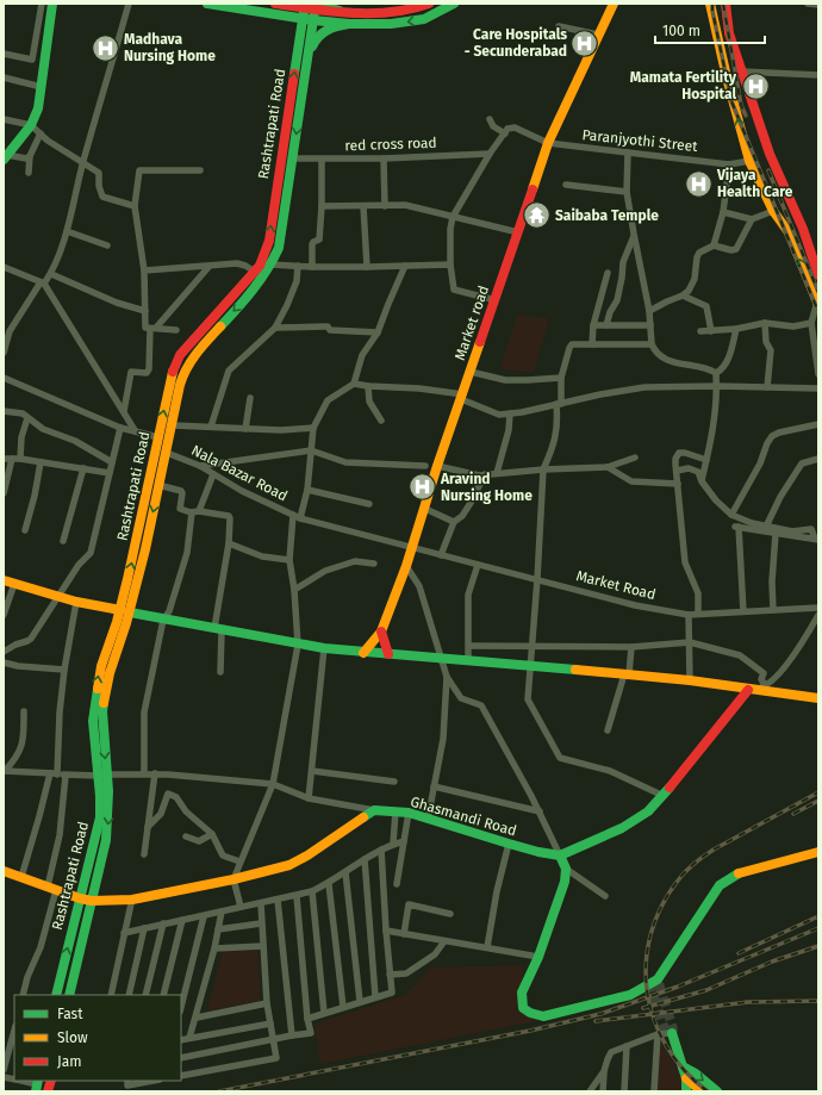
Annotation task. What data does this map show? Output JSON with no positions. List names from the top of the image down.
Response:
{
  "streets": {
    "street": [
      "Rashtrapati Road",
      "Paranjyothi Street",
      "red cross road",
      "Market road",
      "Nala Bazar Road",
      "Market Road",
      "Ghasmandi Road"
    ]
  },
  "crossings": [
    ["Rashtrapati Road", "red cross road"],
    ["Rashtrapati Road", "Nala Bazar Road"],
    ["Paranjyothi Street", "Market road"],
    ["Market road", "Nala Bazar Road"],
    ["Market road", "Market Road"],
    ["Nala Bazar Road", "Market Road"]
  ],
  "places": {
    "hospital": [
      "Care Hospitals - Secunderabad",
      "Madhava Nursing Home",
      "Mamata Fertility Hospital",
      "Vijaya Health Care",
      "Aravind Nursing Home"
    ],
    "temple": ["Saibaba Temple"]
  },
  "legend": ["Fast", "Slow", "Jam"],
  "scale_bar": "100 m"
}
